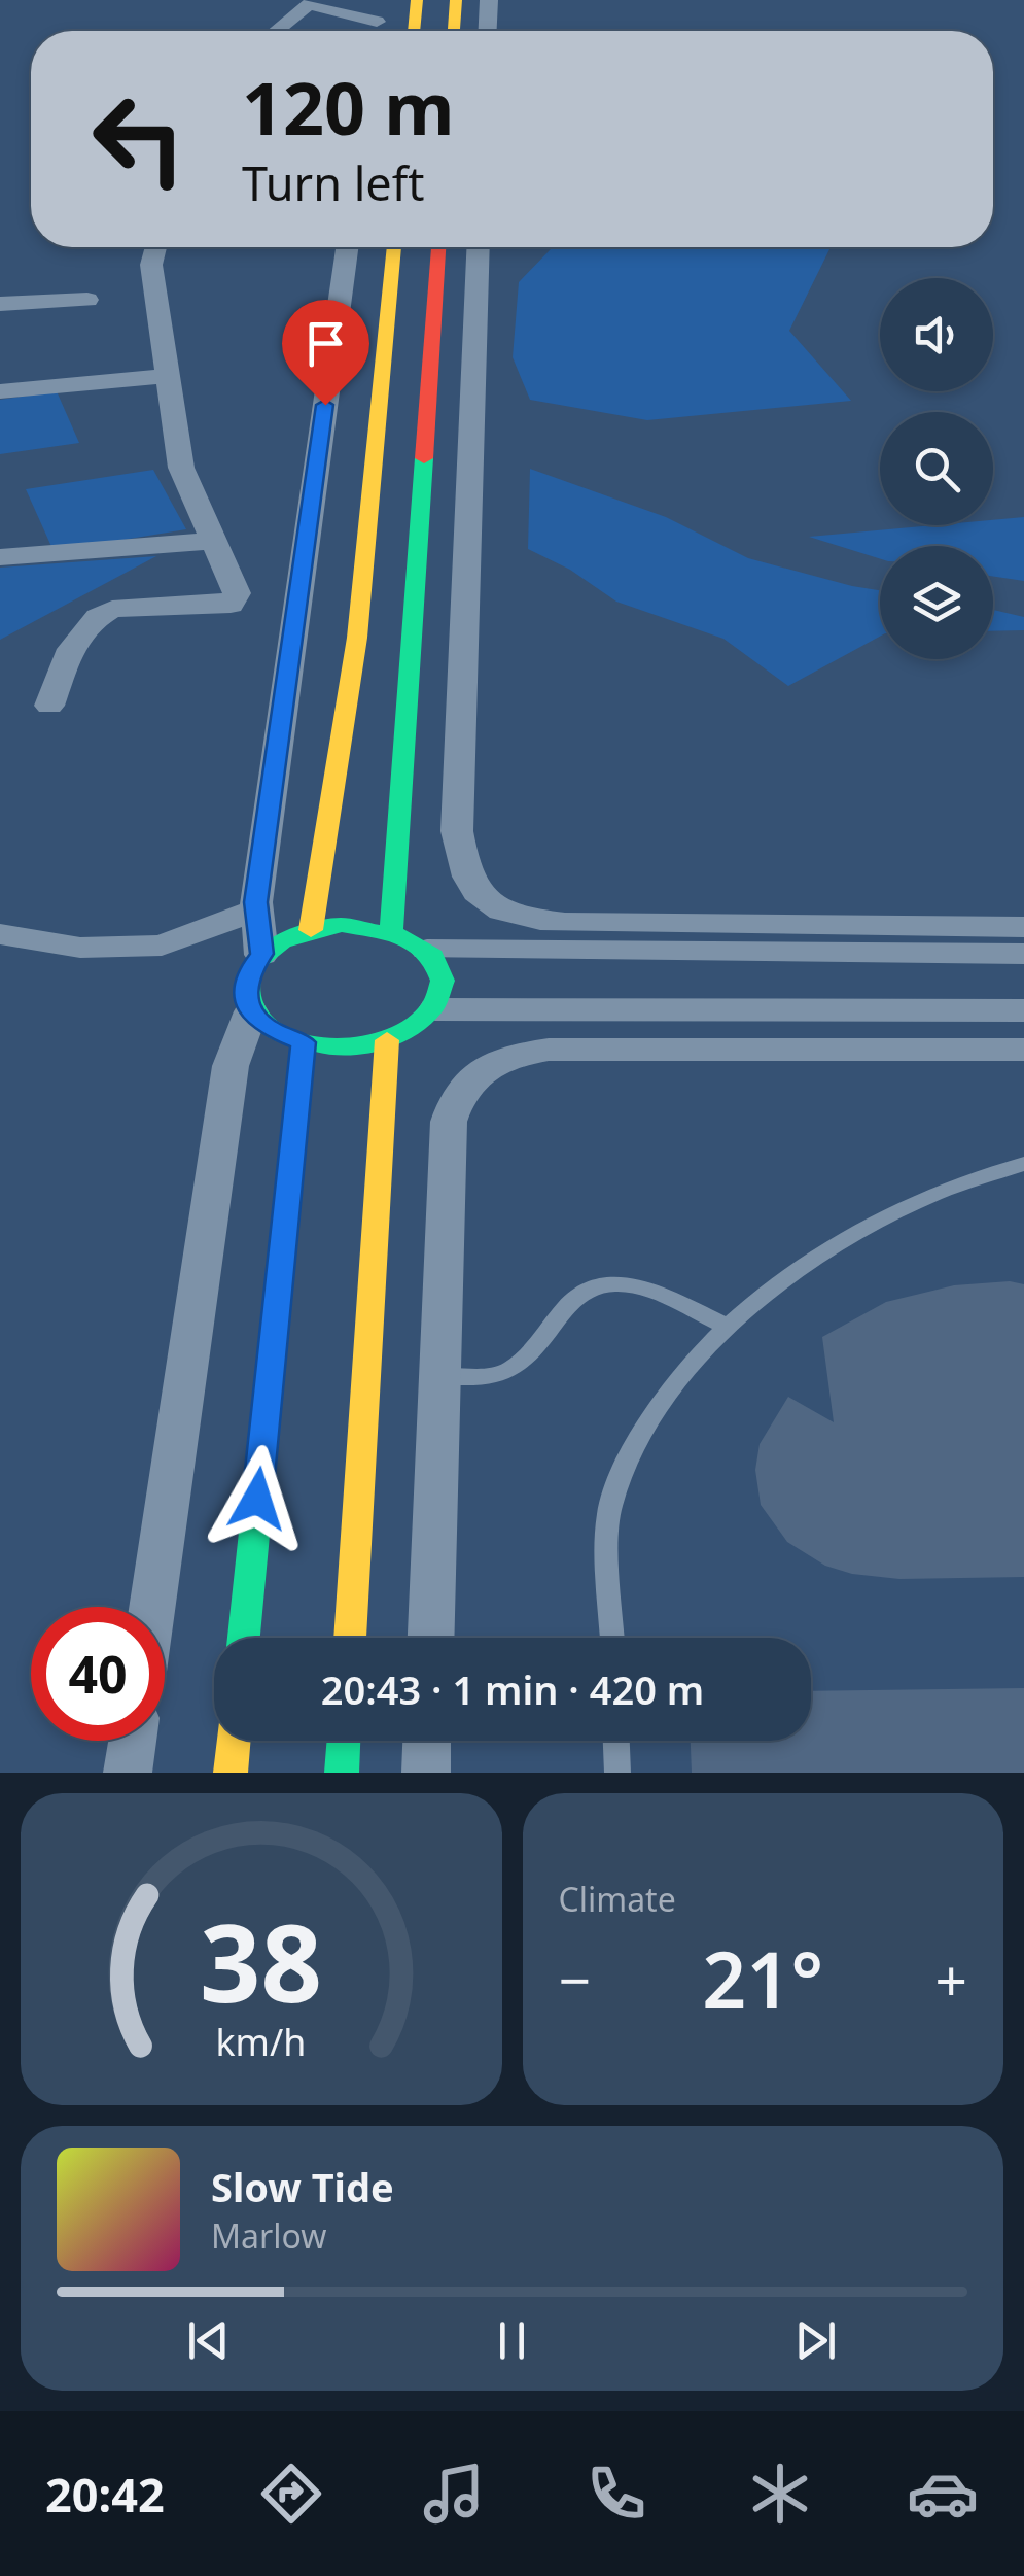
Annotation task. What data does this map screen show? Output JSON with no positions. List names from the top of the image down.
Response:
{
  "page": {
    "turn": ["120 m", "Turn left"],
    "limit": "40",
    "trip": "20:43 · 1 min · 420 m",
    "tile": "Climate",
    "heat": ["−", "21°", "+"],
    "song": ["Slow Tide", "Marlow"],
    "tabs": "20:42",
    "gauge": ["38", "km/h"]
  }
}
